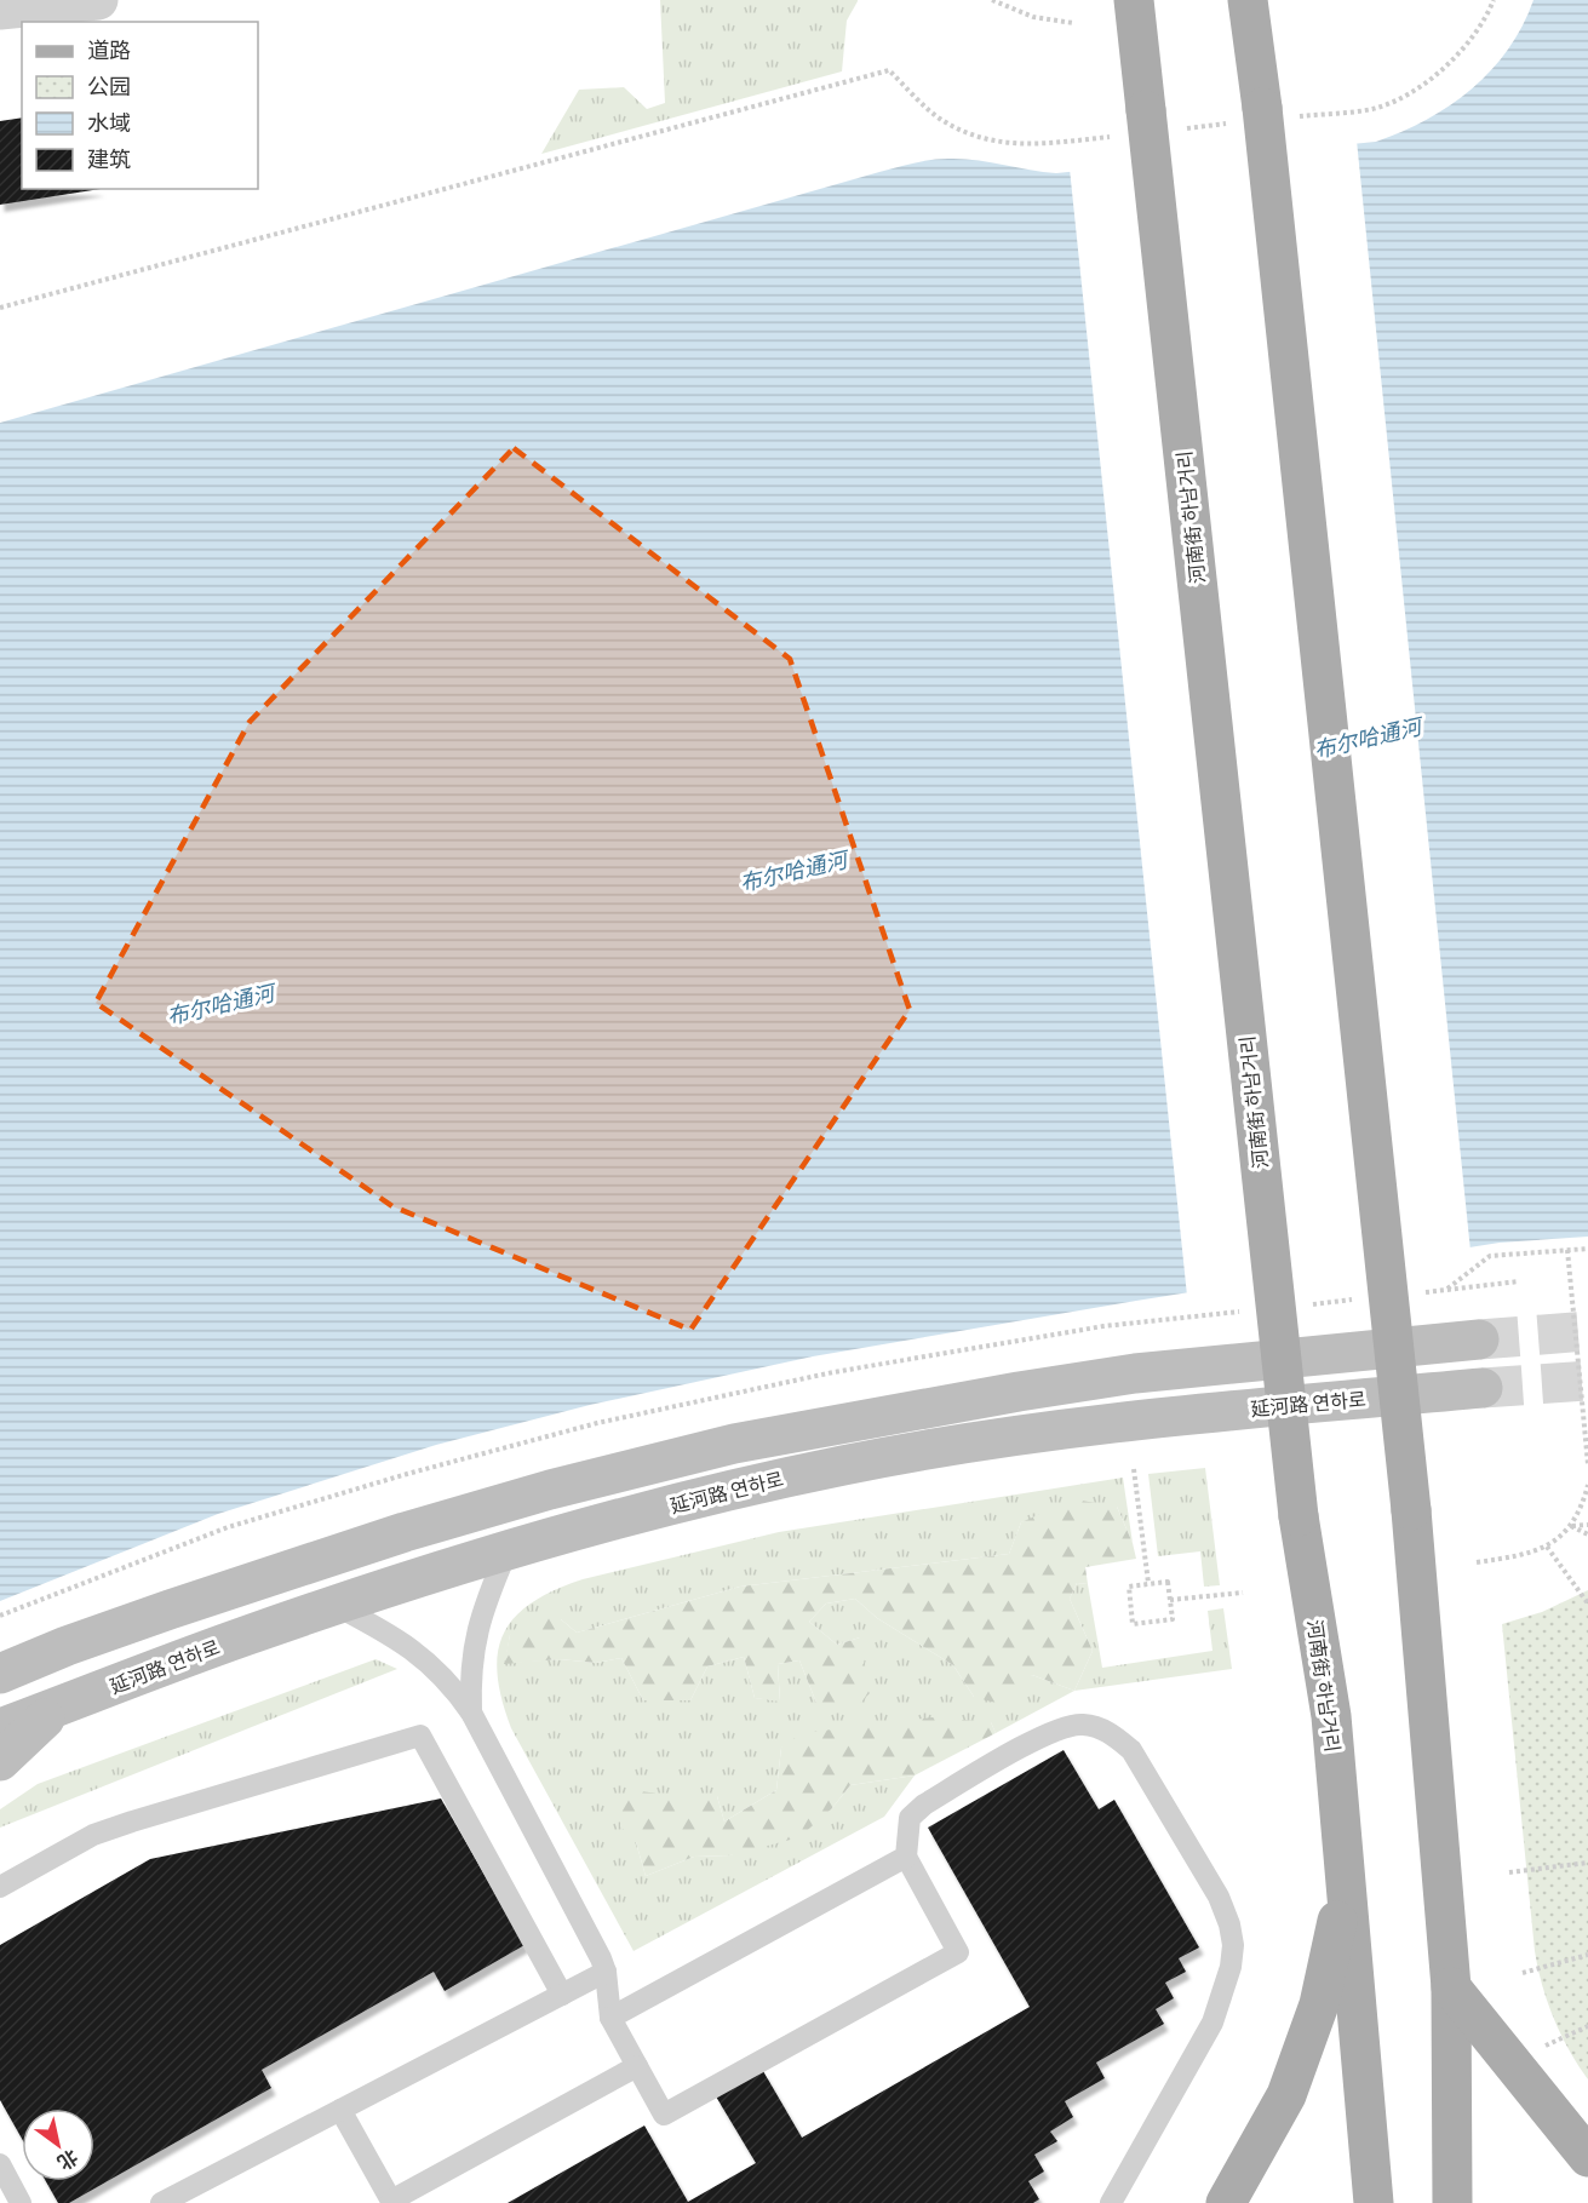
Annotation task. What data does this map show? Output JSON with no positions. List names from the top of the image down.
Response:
{
  "streets": {
    "main road": ["河南街 하남거리", "延河路 연하로"]
  },
  "water": ["布尔哈通河"],
  "legend": [
    "道路",
    "公园",
    "水域",
    "建筑"
  ],
  "north": "bottom right"
}
